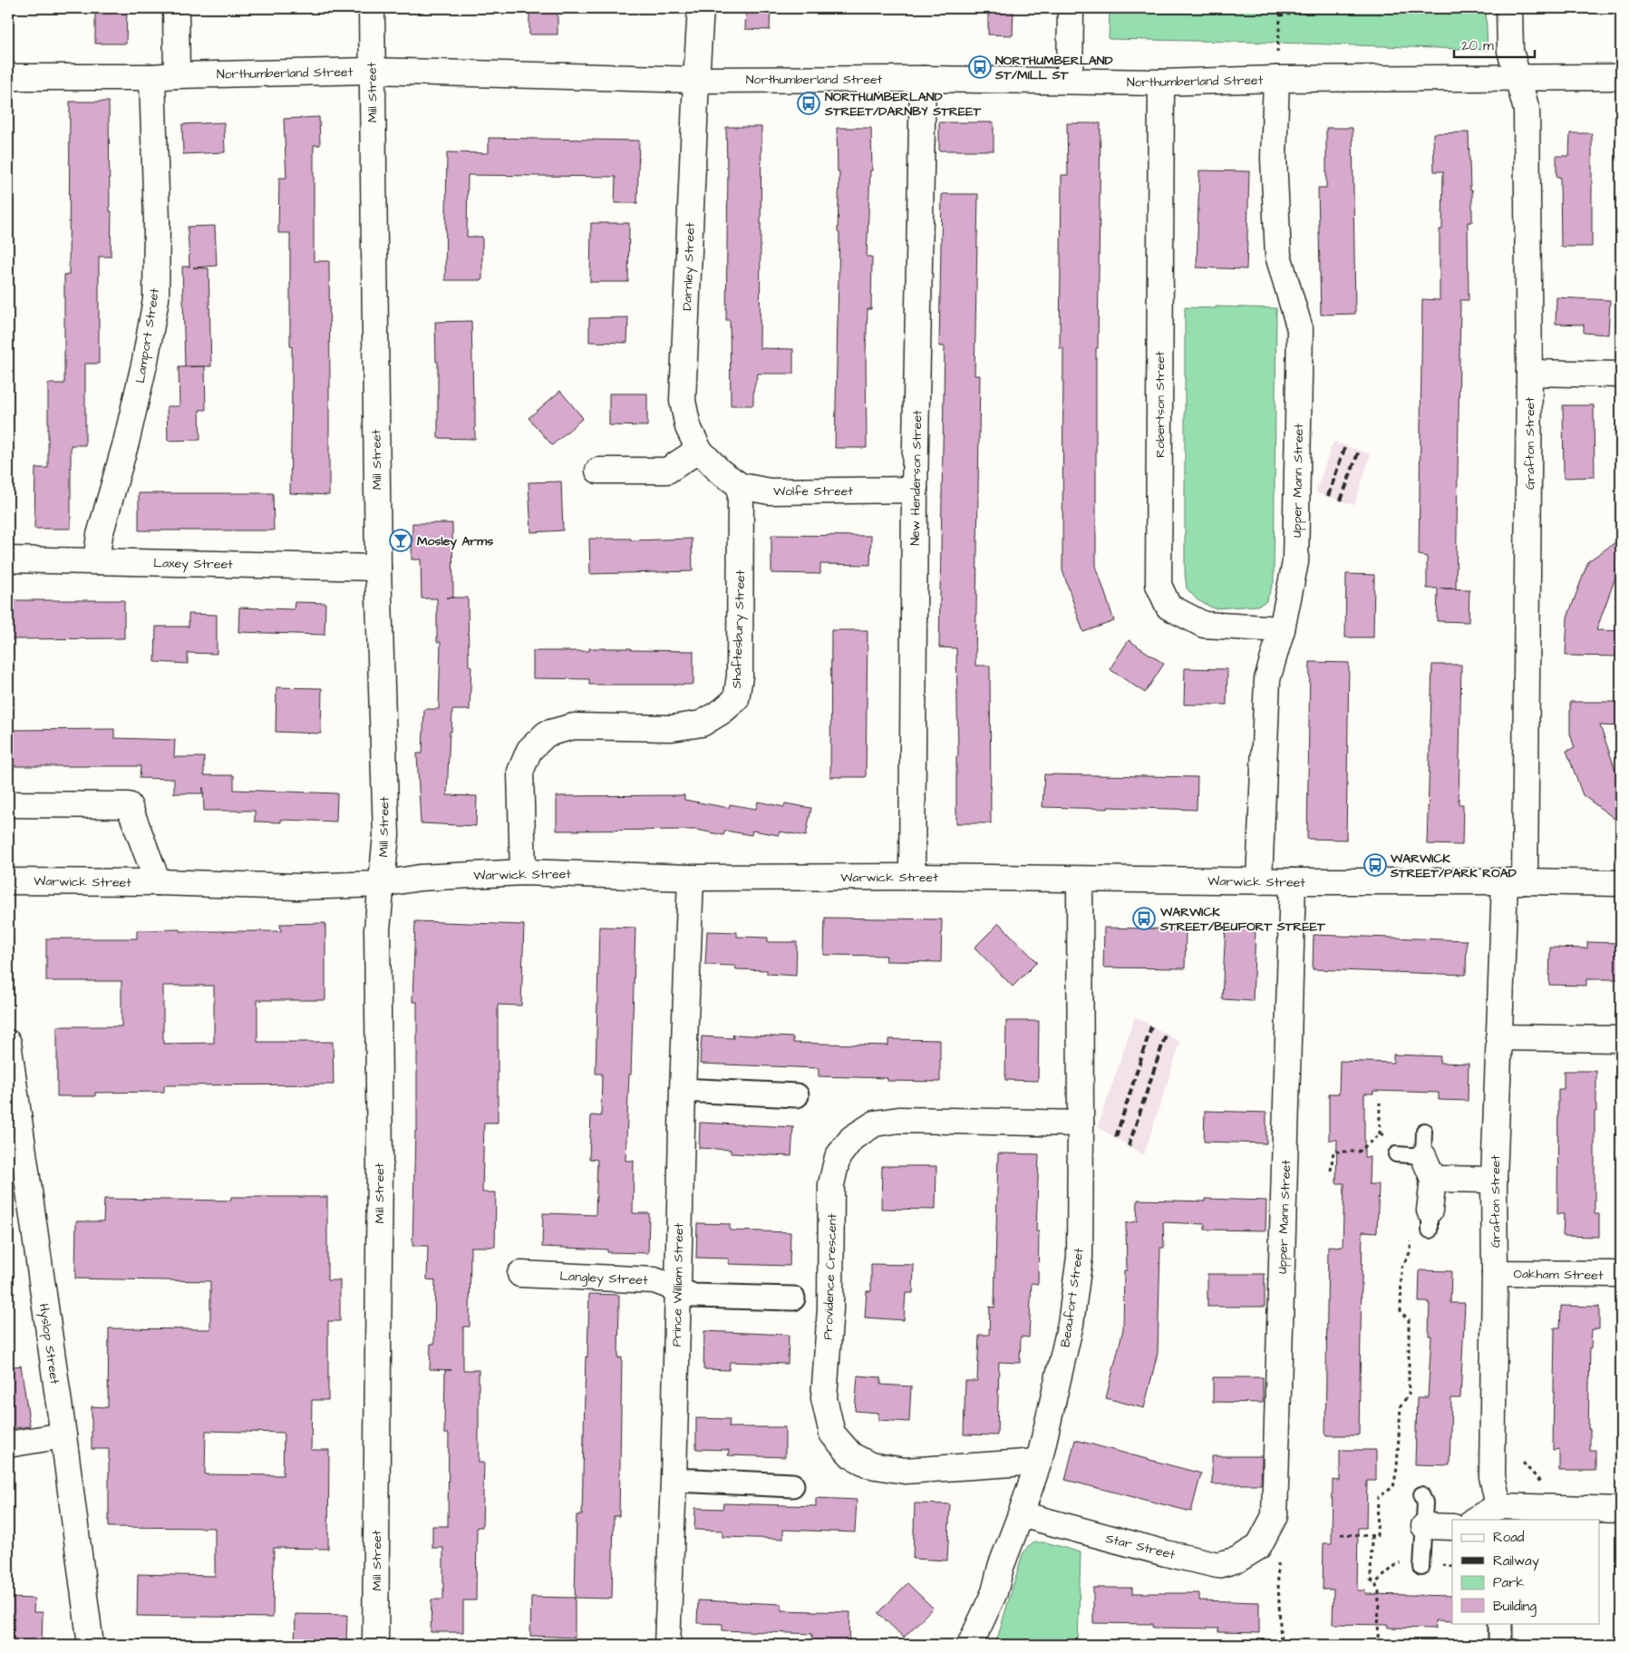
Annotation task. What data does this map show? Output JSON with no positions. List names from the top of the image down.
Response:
{
  "streets": {
    "street": [
      "Northumberland Street",
      "Mill Street",
      "Darnley Street",
      "Lamport Street",
      "Robertson Street",
      "Grafton Street",
      "New Henderson Street",
      "Upper Mann Street",
      "Wolfe Street",
      "Laxey Street",
      "Shaftesbury Street",
      "Warwick Street",
      "Oakham Street",
      "Providence Crescent",
      "Langley Street",
      "Prince William Street",
      "Beaufort Street",
      "Hyslop Street",
      "Star Street"
    ]
  },
  "crossings": [
    ["Northumberland Street", "Mill Street"],
    ["Northumberland Street", "Darnley Street"],
    ["Northumberland Street", "Lamport Street"],
    ["Northumberland Street", "Robertson Street"],
    ["Northumberland Street", "Grafton Street"],
    ["Northumberland Street", "New Henderson Street"],
    ["Northumberland Street", "Upper Mann Street"],
    ["Mill Street", "Laxey Street"],
    ["Mill Street", "Warwick Street"],
    ["Darnley Street", "Wolfe Street"],
    ["Lamport Street", "Laxey Street"],
    ["Robertson Street", "Upper Mann Street"],
    ["Grafton Street", "Warwick Street"],
    ["Grafton Street", "Oakham Street"],
    ["New Henderson Street", "Wolfe Street"],
    ["New Henderson Street", "Warwick Street"],
    ["Upper Mann Street", "Warwick Street"],
    ["Upper Mann Street", "Star Street"],
    ["Wolfe Street", "Shaftesbury Street"],
    ["Shaftesbury Street", "Warwick Street"],
    ["Warwick Street", "Prince William Street"],
    ["Warwick Street", "Beaufort Street"],
    ["Providence Crescent", "Beaufort Street"],
    ["Langley Street", "Prince William Street"],
    ["Beaufort Street", "Star Street"]
  ],
  "places": {
    "bus stop": [
      "NORTHUMBERLAND ST/MILL ST",
      "NORTHUMBERLAND STREET/DARNBY STREET",
      "WARWICK STREET/PARK ROAD",
      "WARWICK STREET/BEUFORT STREET"
    ],
    "bar": ["Mosley Arms"]
  },
  "legend": [
    "Road",
    "Railway",
    "Park",
    "Building"
  ],
  "scale_bar": "20 m"
}
